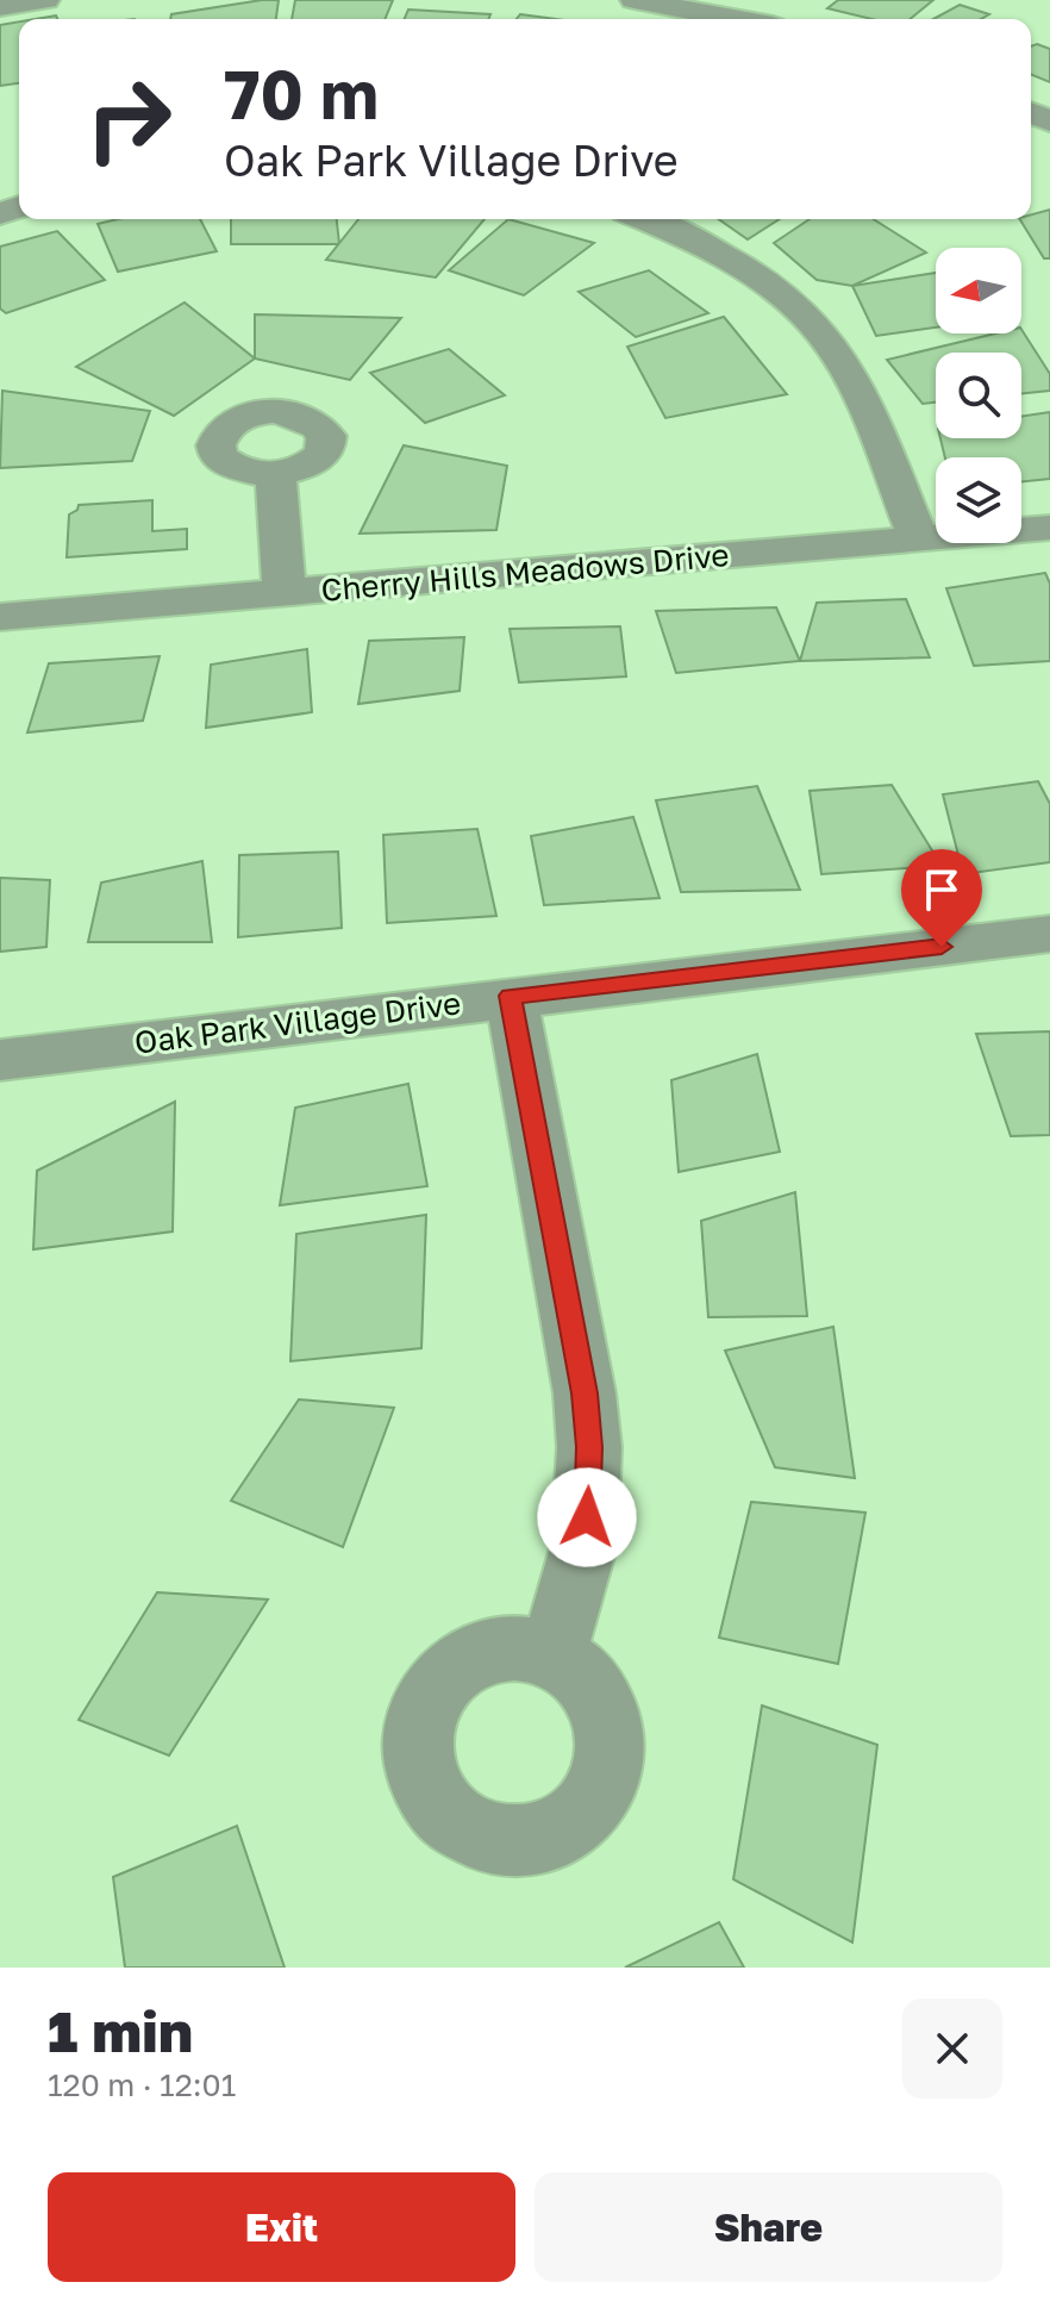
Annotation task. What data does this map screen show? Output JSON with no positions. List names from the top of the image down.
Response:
{
  "streets": {
    "street": ["Cherry Hills Meadows Drive", "Oak Park Village Drive"]
  },
  "north": "left",
  "page": {
    "turn": ["70 m", "Oak Park Village Drive"],
    "heading": ["1 min", "120 m · 12:01"],
    "buttons": ["Exit", "Share"]
  }
}
